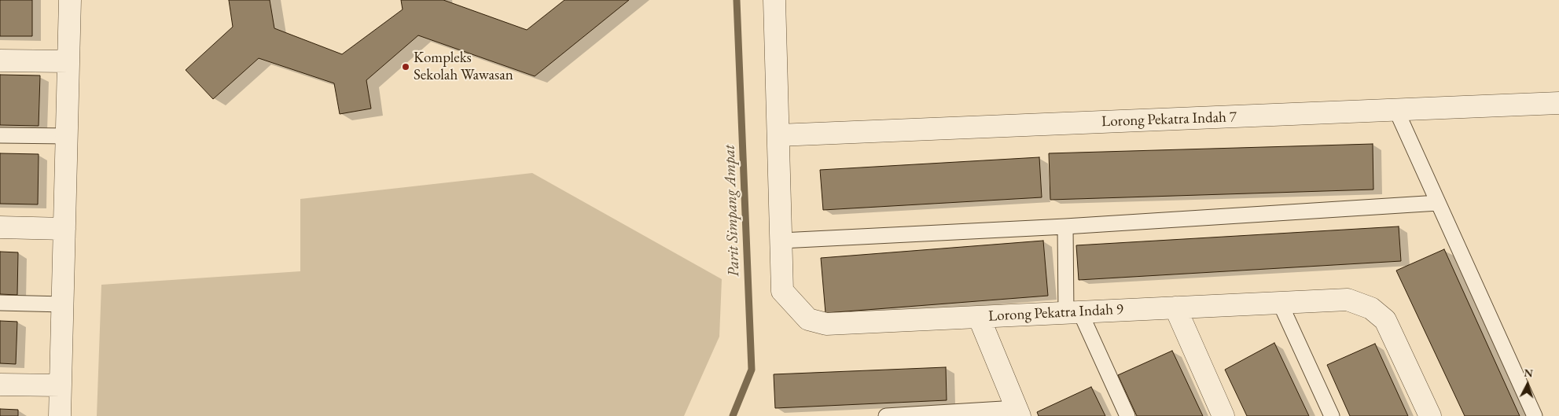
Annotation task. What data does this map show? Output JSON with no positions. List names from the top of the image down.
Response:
{
  "streets": {
    "street": ["Lorong Pekatra Indah 7", "Lorong Pekatra Indah 9"]
  },
  "crossings": [
    ["Lorong Pekatra Indah 7", "Lorong Pekatra Indah 9"]
  ],
  "water": ["Parit Simpang Ampat"],
  "places": ["Kompleks Sekolah Wawasan"],
  "north": "top"
}
